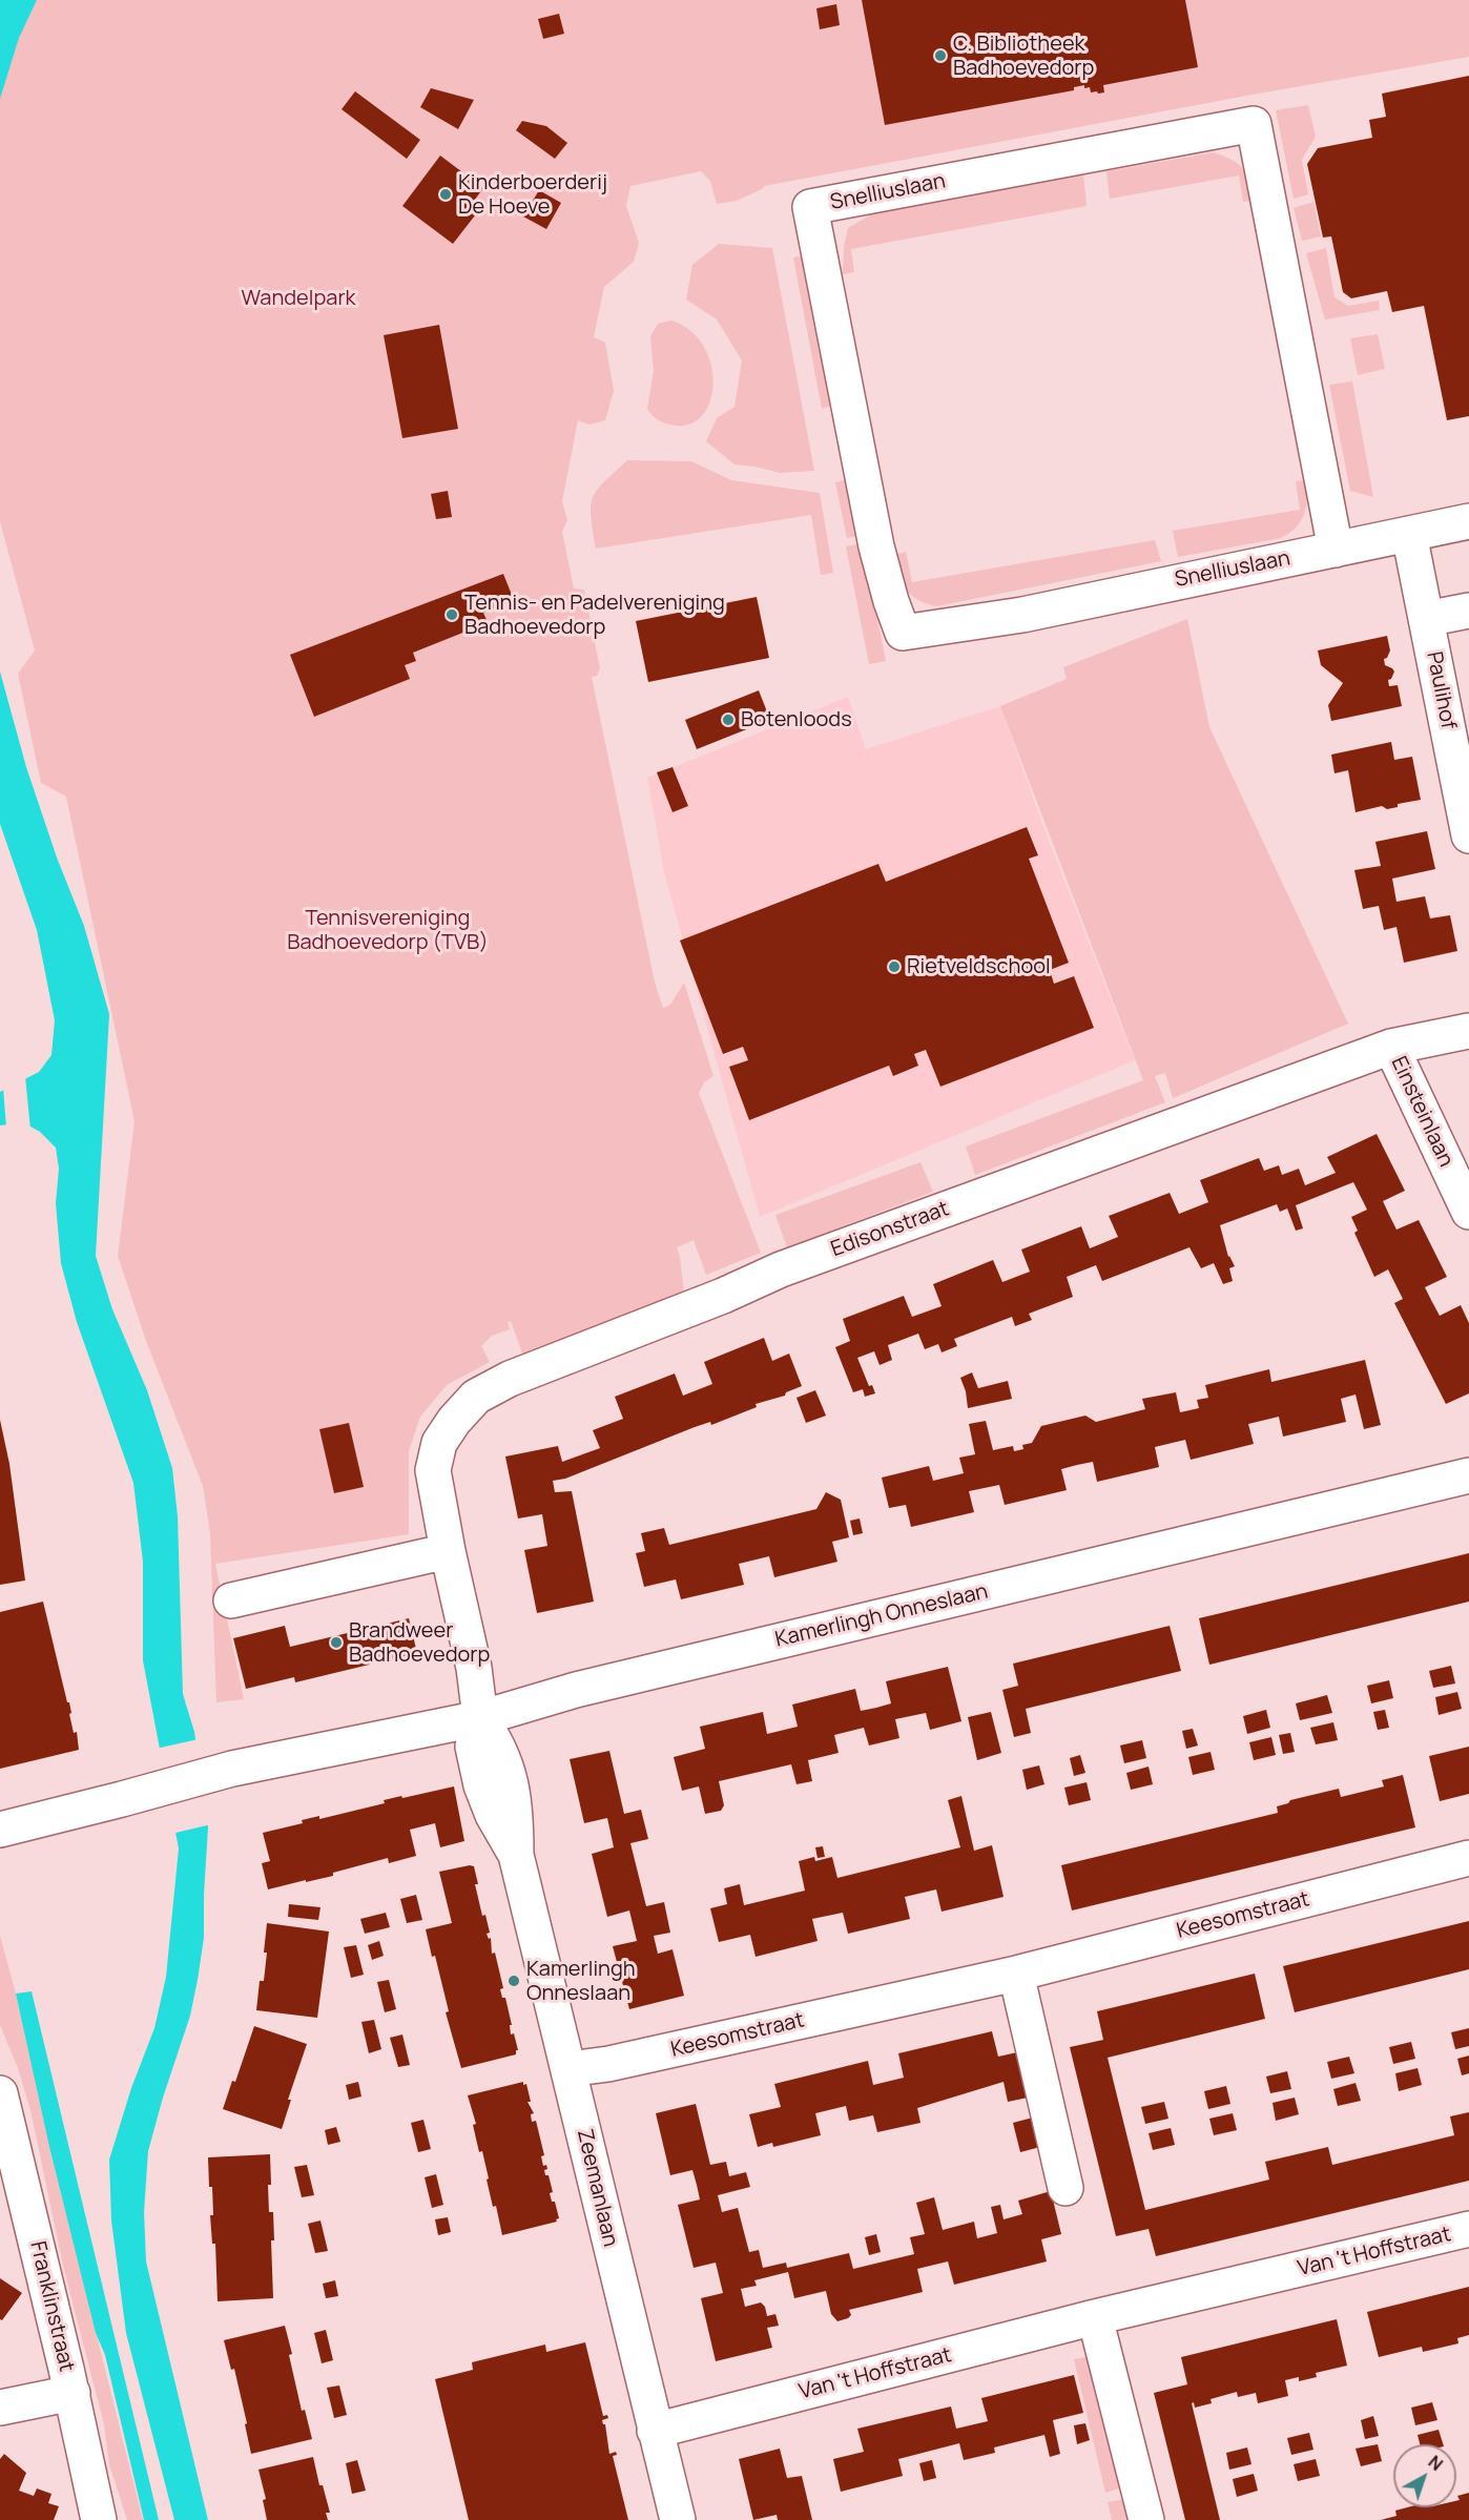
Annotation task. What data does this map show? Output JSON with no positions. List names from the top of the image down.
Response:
{
  "streets": {
    "street": [
      "Snelliuslaan",
      "Paulihof",
      "Einsteinlaan",
      "Edisonstraat",
      "Kamerlingh Onneslaan",
      "Keesomstraat",
      "Zeemanlaan",
      "Van 't Hoffstraat",
      "Franklinstraat"
    ]
  },
  "crossings": [
    ["Snelliuslaan", "Paulihof"],
    ["Einsteinlaan", "Edisonstraat"],
    ["Edisonstraat", "Zeemanlaan"],
    ["Kamerlingh Onneslaan", "Zeemanlaan"],
    ["Keesomstraat", "Zeemanlaan"],
    ["Zeemanlaan", "Van 't Hoffstraat"]
  ],
  "parks": ["Wandelpark", "Tennisvereniging Badhoevedorp (TVB)"],
  "places": [
    "C. Bibliotheek Badhoevedorp",
    "Kinderboerderij De Hoeve",
    "Tennis- en Padelvereniging Badhoevedorp",
    "Botenloods",
    "Rietveldschool",
    "Brandweer Badhoevedorp",
    "Kamerlingh Onneslaan"
  ],
  "north": "top right"
}
